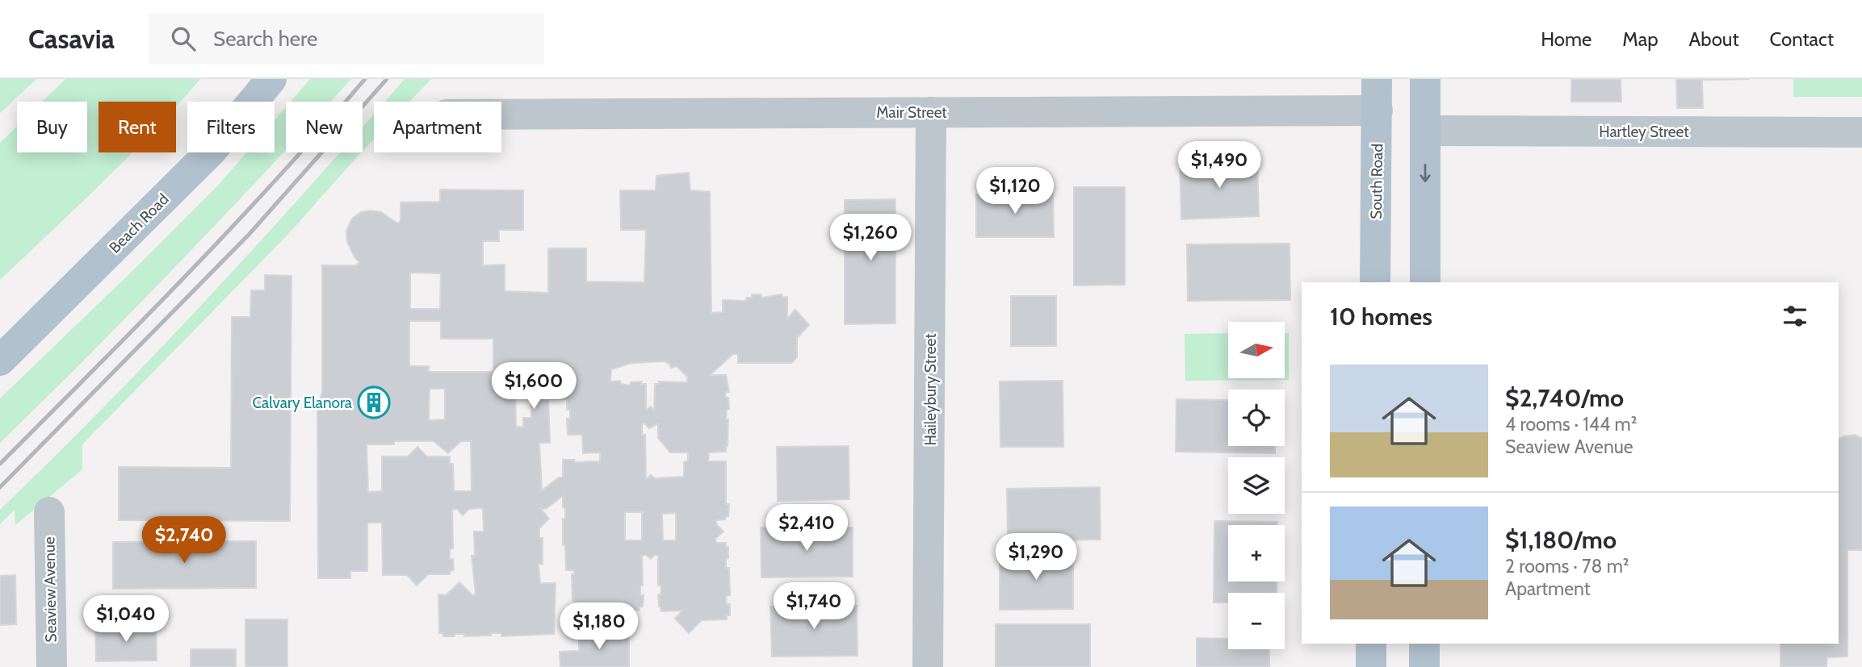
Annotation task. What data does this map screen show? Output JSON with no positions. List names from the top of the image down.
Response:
{
  "streets": {
    "main road": ["South Road", "Beach Road"],
    "street": [
      "Mair Street",
      "Hartley Street",
      "Haileybury Street",
      "Seaview Avenue"
    ]
  },
  "crossings": [
    ["Mair Street", "South Road"],
    ["Mair Street", "Haileybury Street"]
  ],
  "places": {
    "building": ["Calvary Elanora"]
  },
  "north": "right",
  "page": {
    "header": "Casavia",
    "search": "Search here",
    "nav": [
      "Home",
      "Map",
      "About",
      "Contact"
    ],
    "chip": [
      "Buy",
      "Rent",
      "Filters",
      "New",
      "Apartment"
    ],
    "price": [
      "$1,490",
      "$1,120",
      "$1,260",
      "$1,600",
      "$2,410",
      "$2,740",
      "$1,290",
      "$1,740",
      "$1,040",
      "$1,180"
    ],
    "heading": "10 homes",
    "map_buttons": ["+", "−"],
    "list": [
      {
        "name": "$2,740/mo",
        "note": "4 rooms · 144 m² · Seaview Avenue"
      },
      {
        "name": "$1,180/mo",
        "note": "2 rooms · 78 m² · Apartment"
      }
    ]
  }
}
